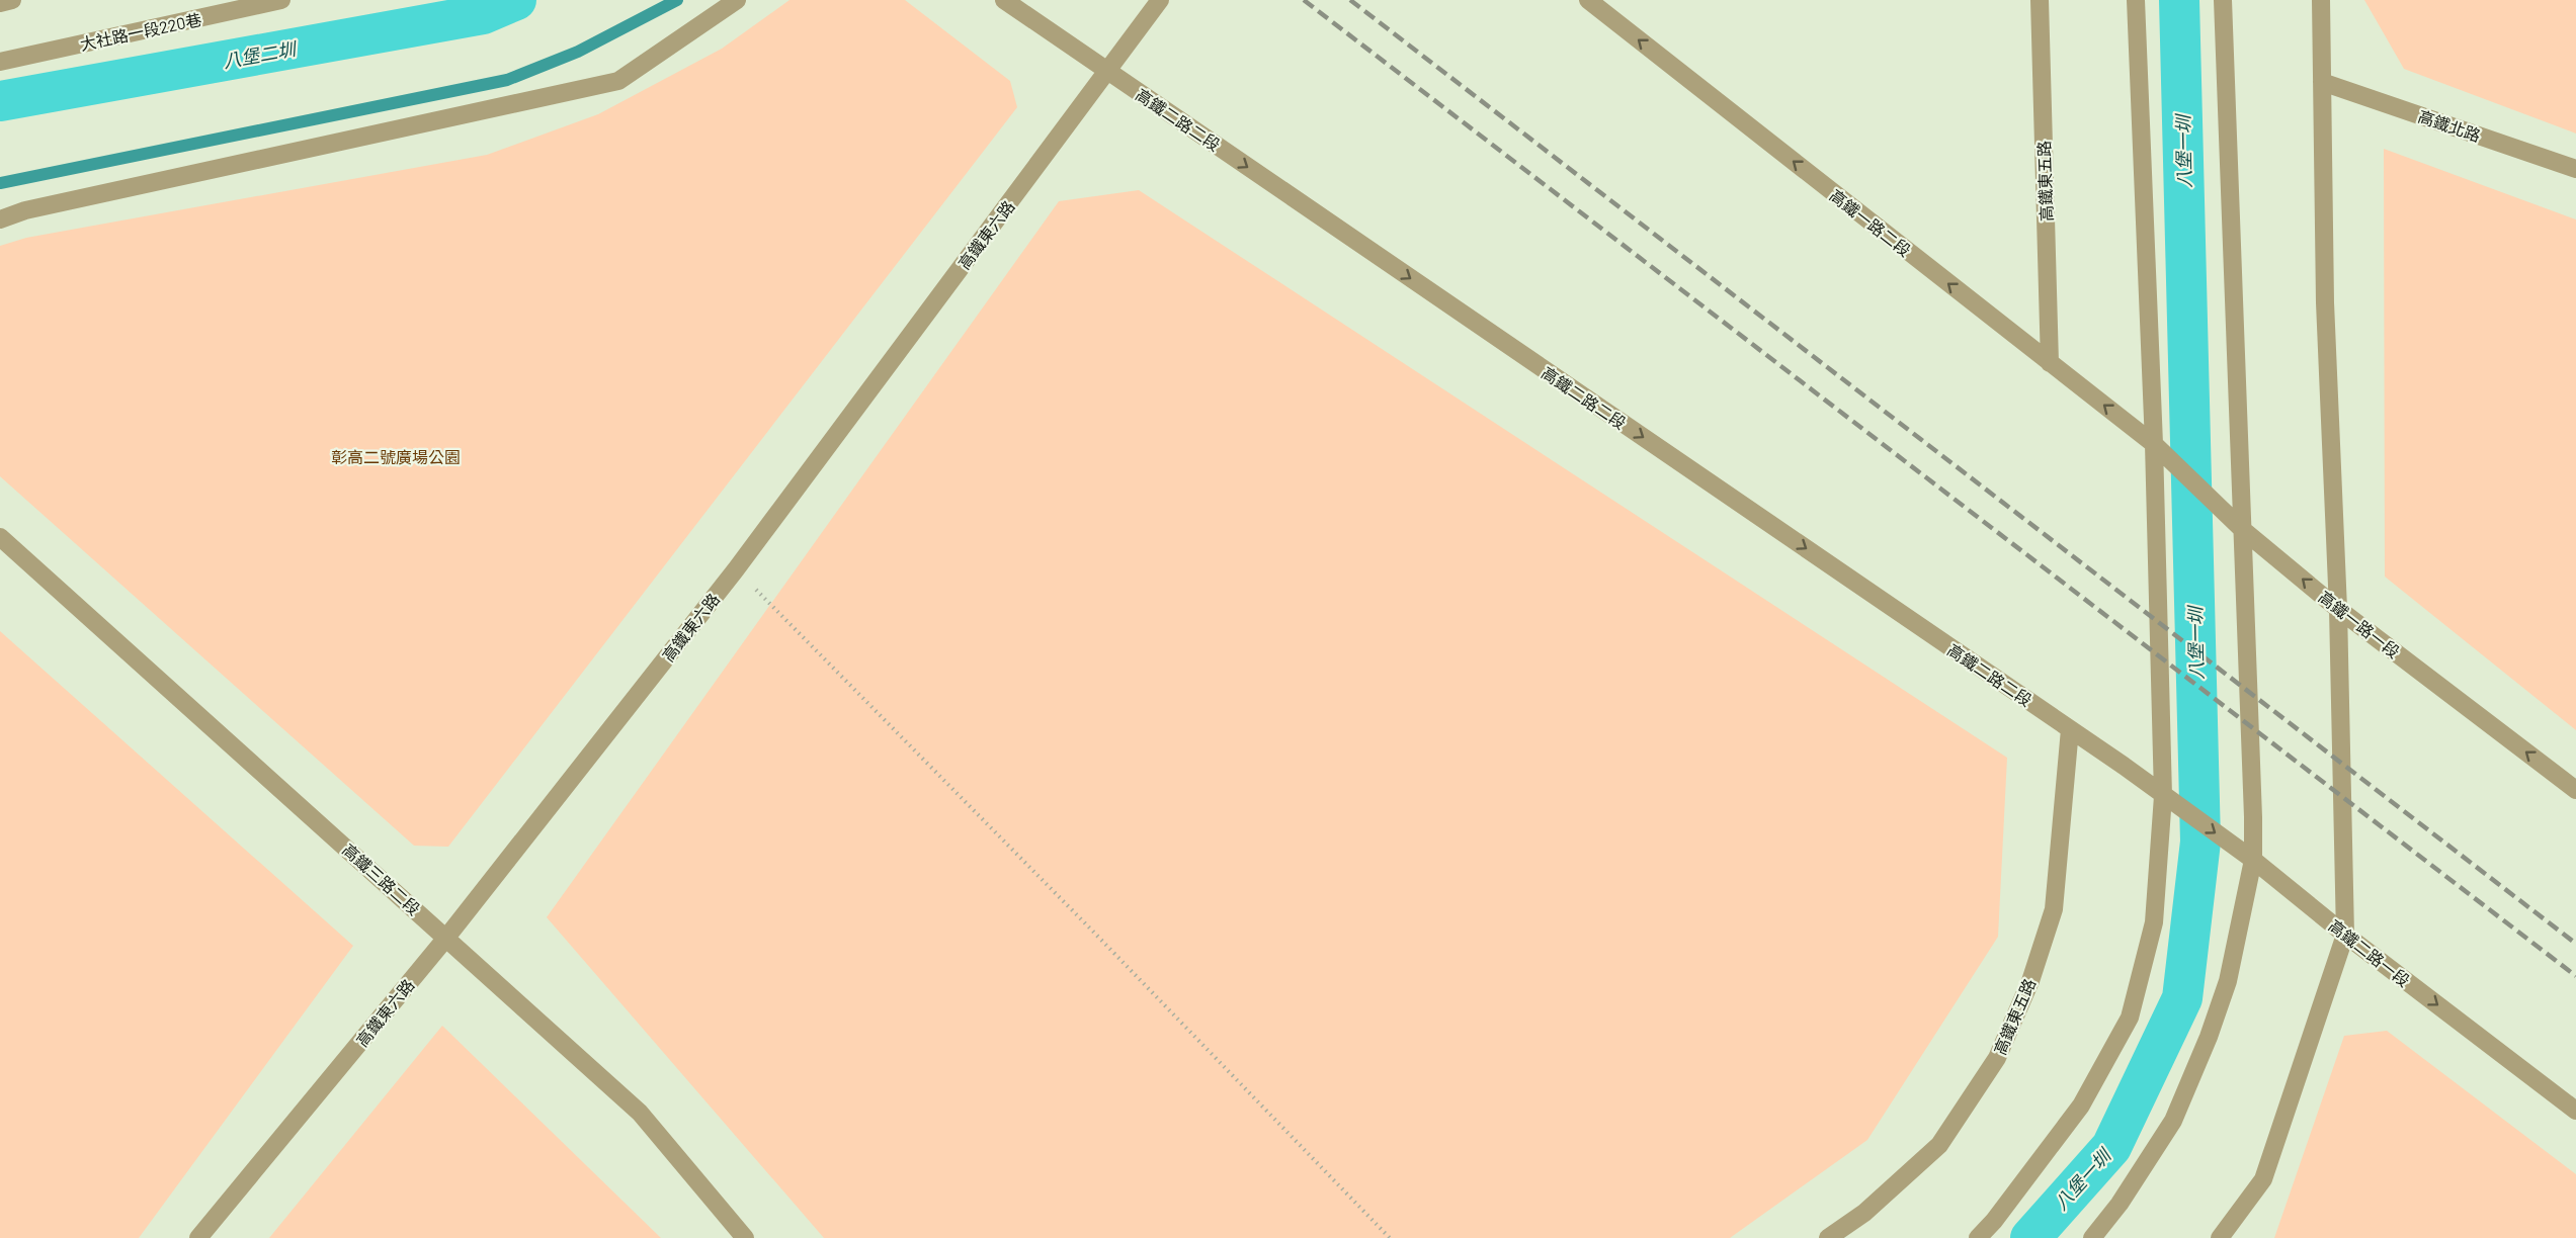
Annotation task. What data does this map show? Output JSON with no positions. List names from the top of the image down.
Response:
{
  "streets": {
    "street": [
      "大社路一段220巷",
      "高鐵二路二段",
      "高鐵北路",
      "高鐵東五路",
      "高鐵一路二段",
      "高鐵東六路",
      "高鐵一路一段",
      "高鐵三路二段",
      "高鐵二路一段"
    ]
  },
  "crossings": [
    ["高鐵二路二段", "高鐵東五路"],
    ["高鐵二路二段", "高鐵東六路"],
    ["高鐵二路二段", "高鐵二路一段"],
    ["高鐵東五路", "高鐵一路二段"],
    ["高鐵一路二段", "高鐵一路一段"],
    ["高鐵東六路", "高鐵三路二段"]
  ],
  "one_way": [
    "高鐵二路二段",
    "高鐵一路二段",
    "高鐵一路一段",
    "高鐵二路一段"
  ],
  "water": ["八堡二圳", "八堡一圳"],
  "parks": ["彰高二號廣場公園"]
}
